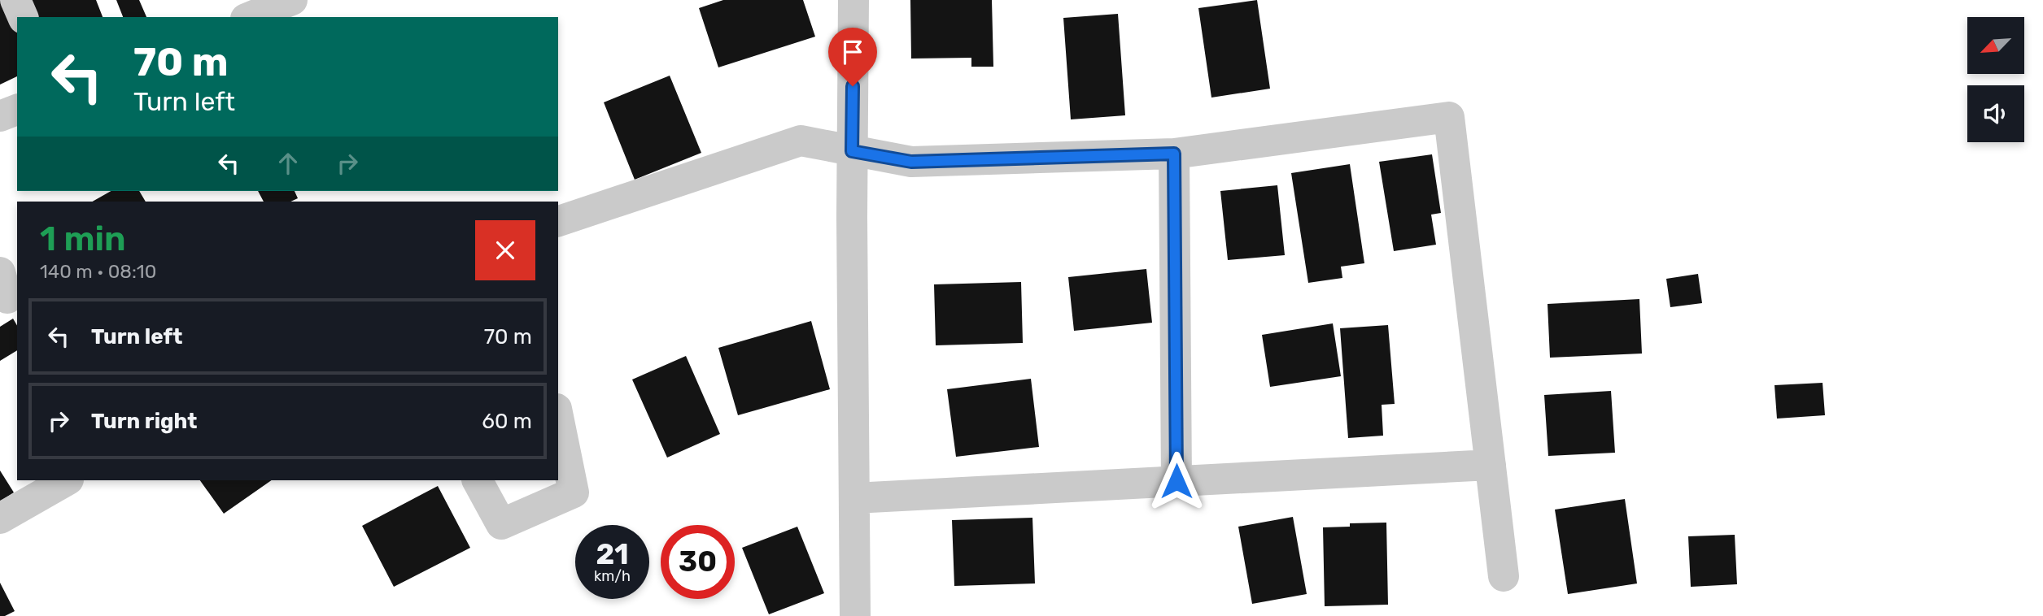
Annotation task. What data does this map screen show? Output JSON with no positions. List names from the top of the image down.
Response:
{
  "north": "bottom left",
  "page": {
    "turn": ["70 m", "Turn left"],
    "heading": ["1 min", "140 m · 08:10"],
    "list": [
      {
        "name": "Turn left",
        "value": "70 m"
      },
      {
        "name": "Turn right",
        "value": "60 m"
      }
    ],
    "speed": "21 km/h",
    "limit": "30"
  }
}
